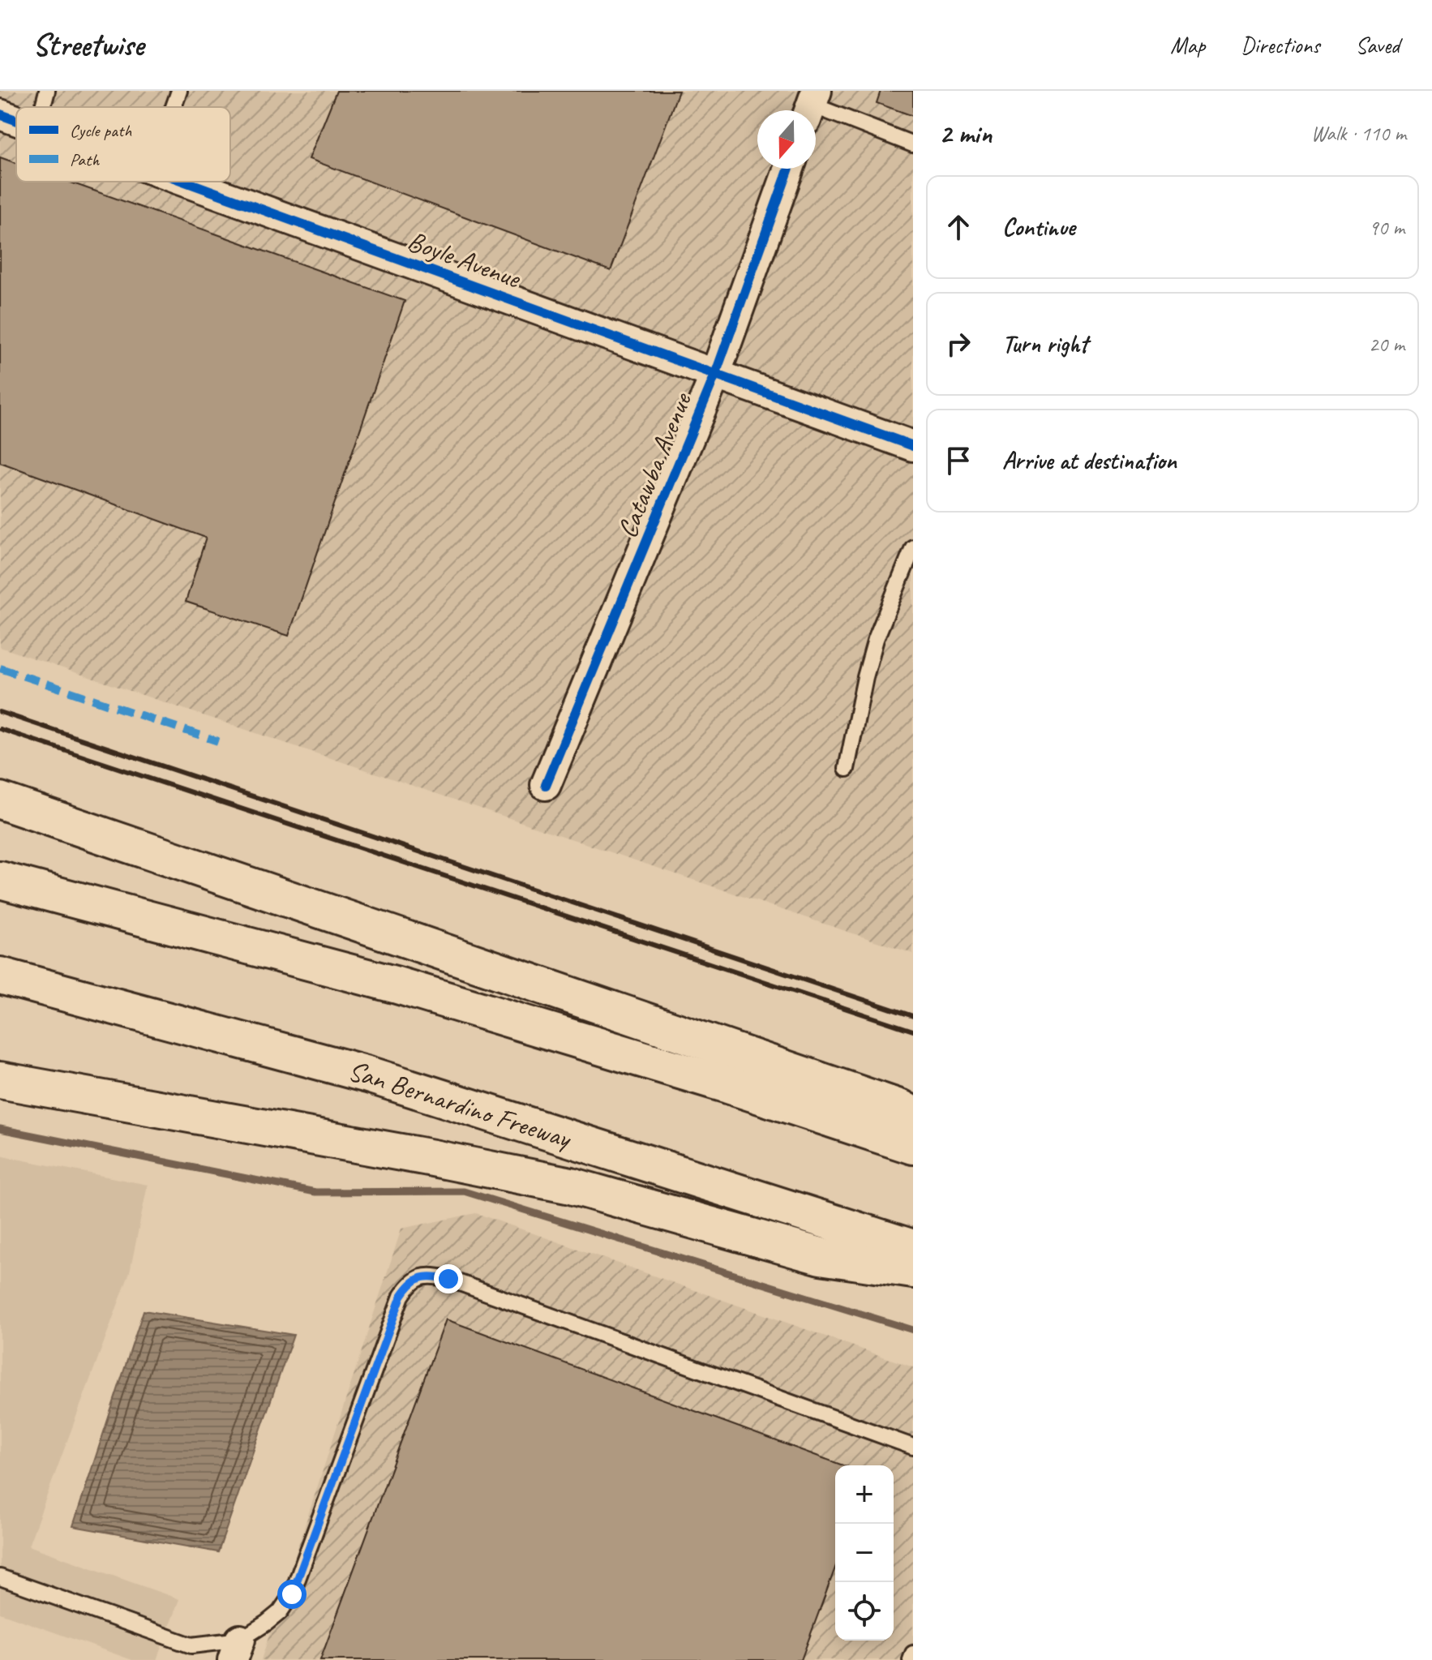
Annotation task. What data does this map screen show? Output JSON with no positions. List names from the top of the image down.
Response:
{
  "streets": {
    "highway": ["San Bernardino Freeway"],
    "street": ["Boyle Avenue", "Catawba Avenue"]
  },
  "crossings": [
    ["Boyle Avenue", "Catawba Avenue"]
  ],
  "legend": ["Cycle path", "Path"],
  "north": "bottom",
  "page": {
    "header": "Streetwise",
    "nav": ["Map", "Directions", "Saved"],
    "heading": ["2 min", "Walk · 110 m"],
    "list": [
      ["Continue", "90 m"],
      ["Turn right", "20 m"],
      "Arrive at destination"
    ],
    "map_buttons": ["+", "−"]
  }
}
